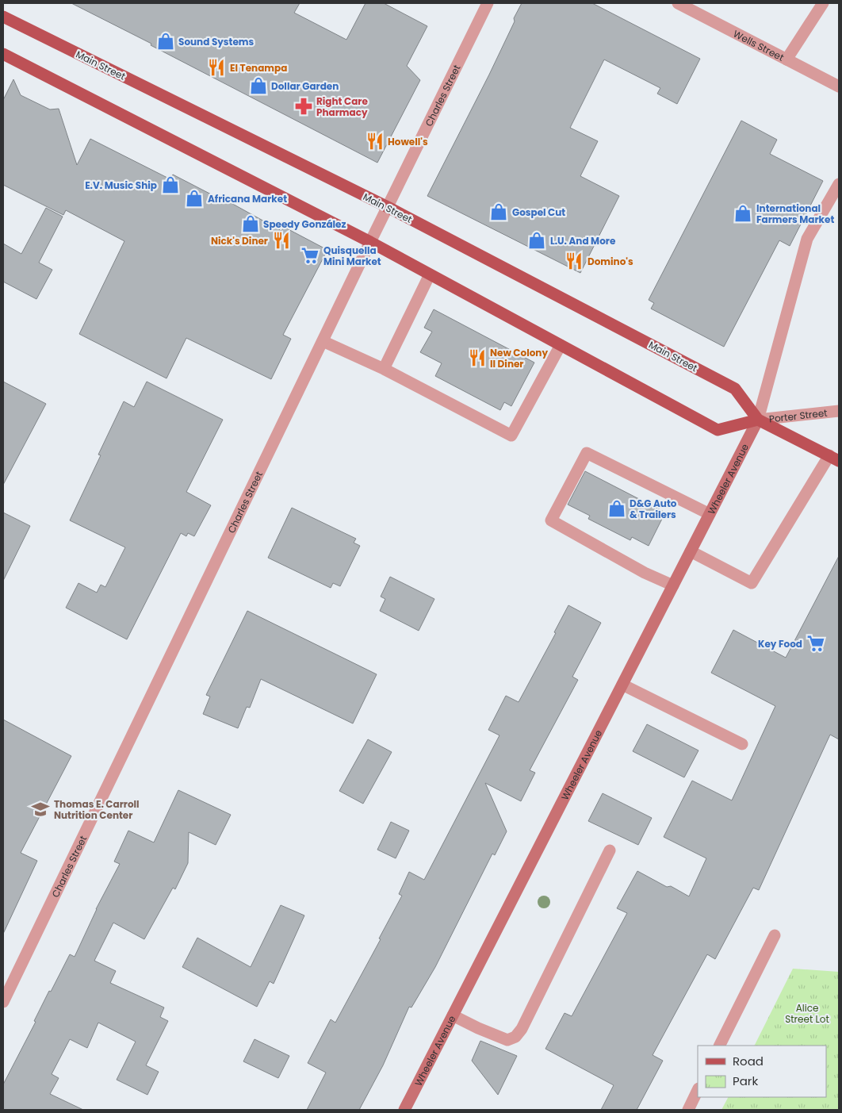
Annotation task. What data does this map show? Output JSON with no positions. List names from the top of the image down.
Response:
{
  "streets": {
    "main road": ["Main Street"],
    "street": [
      "Wells Street",
      "Charles Street",
      "Porter Street",
      "Wheeler Avenue"
    ]
  },
  "crossings": [
    ["Main Street", "Charles Street"],
    ["Main Street", "Porter Street"],
    ["Main Street", "Wheeler Avenue"],
    ["Porter Street", "Wheeler Avenue"]
  ],
  "parks": ["Alice Street Lot"],
  "places": {
    "shop": [
      "Sound Systems",
      "Dollar Garden",
      "E.V. Music Ship",
      "Africana Market",
      "Gospel Cut",
      "International Farmers Market",
      "Speedy González",
      "L.U. And More",
      "D&G Auto & Trailers"
    ],
    "restaurant": [
      "El Tenampa",
      "Howell's",
      "Nick's Diner",
      "Domino's",
      "New Colony II Diner"
    ],
    "pharmacy": ["Right Care Pharmacy"],
    "supermarket": ["Quisquella Mini Market", "Key Food"],
    "school or university": ["Thomas E. Carroll Nutrition Center"]
  },
  "legend": ["Road", "Park"]
}
